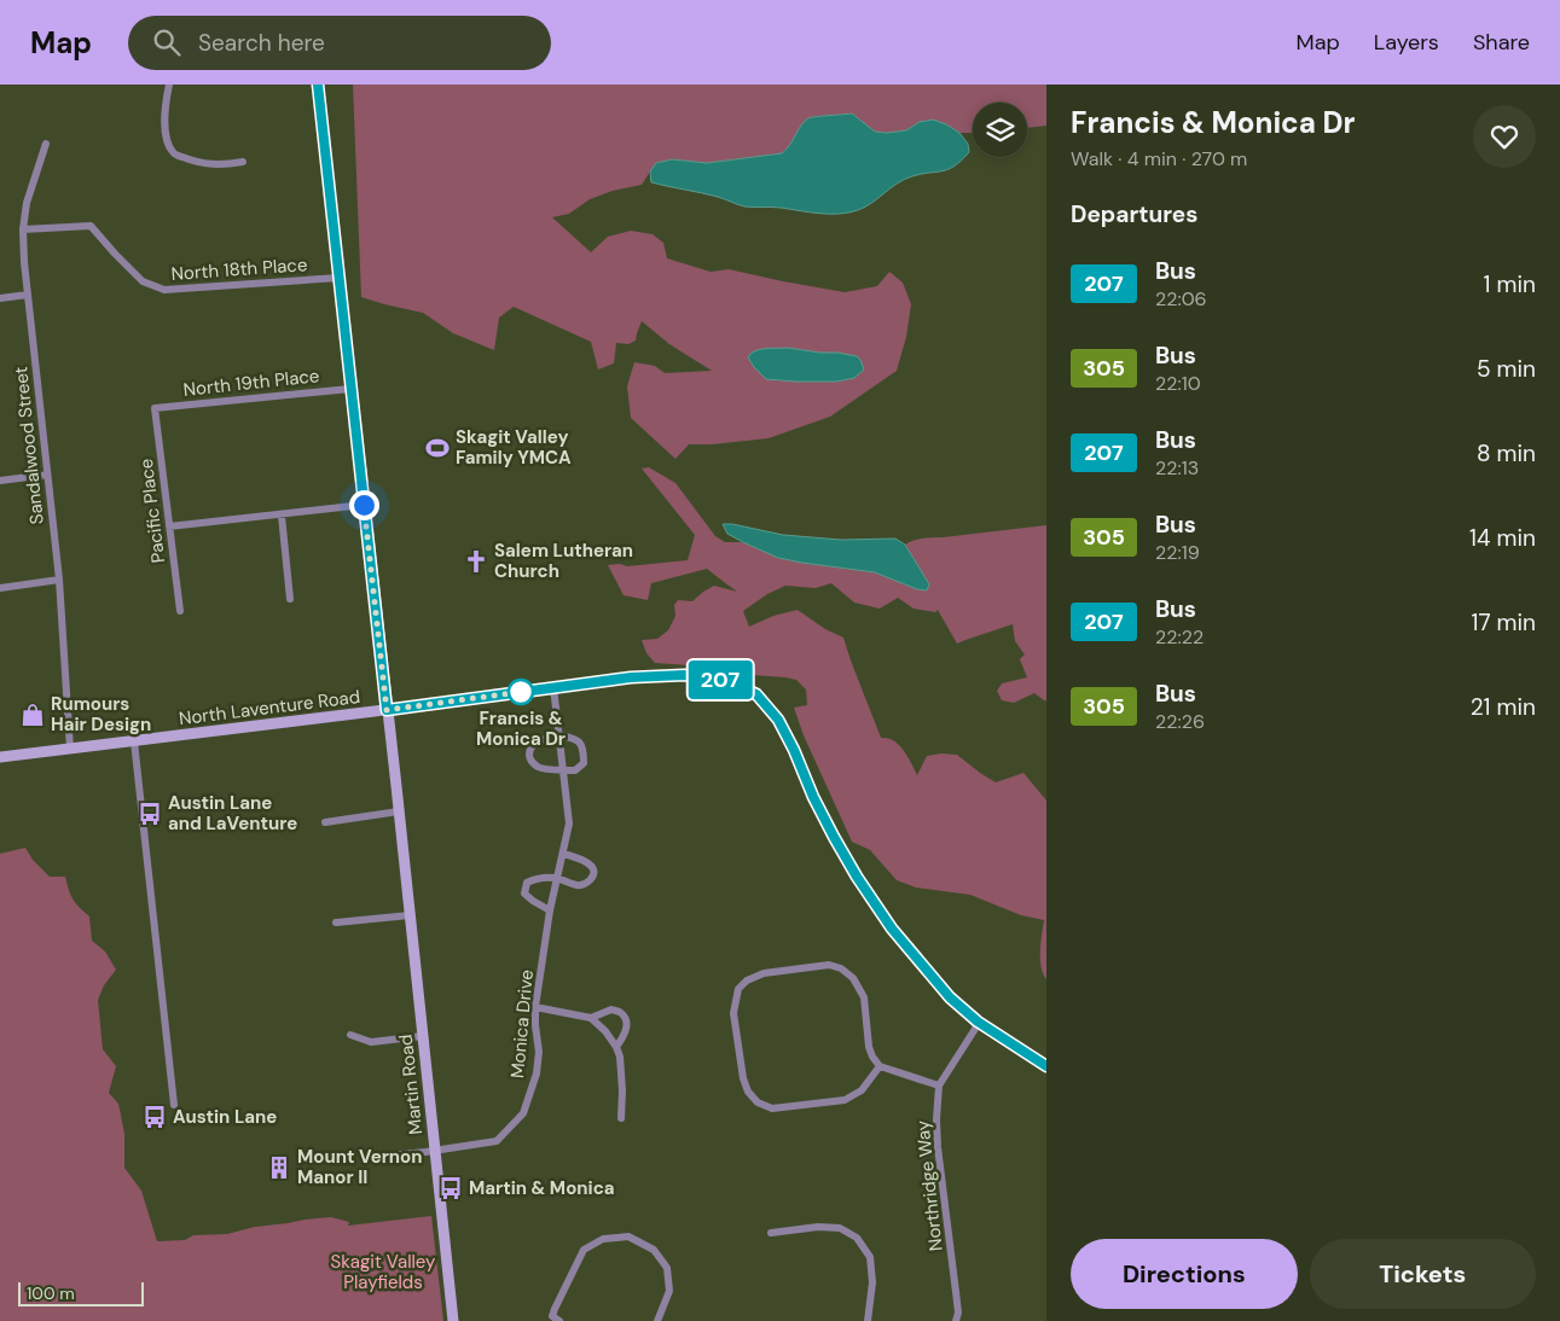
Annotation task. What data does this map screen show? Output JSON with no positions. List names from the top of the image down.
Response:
{
  "streets": {
    "street": [
      "North 18th Place",
      "North 19th Place",
      "Sandalwood Street",
      "Pacific Place",
      "North Laventure Road",
      "Monica Drive",
      "Martin Road",
      "Northridge Way"
    ]
  },
  "crossings": [
    ["North 18th Place", "Sandalwood Street"],
    ["North 18th Place", "Martin Road"],
    ["North 19th Place", "Pacific Place"],
    ["North 19th Place", "Martin Road"],
    ["Sandalwood Street", "North Laventure Road"],
    ["North Laventure Road", "Monica Drive"],
    ["North Laventure Road", "Martin Road"],
    ["North Laventure Road", "Northridge Way"],
    ["Monica Drive", "Martin Road"]
  ],
  "parks": ["Skagit Valley Playfields"],
  "places": {
    "sports": ["Skagit Valley Family YMCA"],
    "church": ["Salem Lutheran Church"],
    "other": ["Francis & Monica Dr"],
    "shop": ["Rumours Hair Design"],
    "bus stop": ["Austin Lane and LaVenture", "Austin Lane", "Martin & Monica"],
    "building": ["Mount Vernon Manor II"]
  },
  "lines": ["bus line 207"],
  "scale_bar": "100 m",
  "page": {
    "header": "Map",
    "search": "Search here",
    "nav": ["Map", "Layers", "Share"],
    "on_map": "207",
    "heading": [
      ["Francis & Monica Dr", "Walk · 4 min · 270 m"],
      "Departures"
    ],
    "list": [
      {
        "mark": "207",
        "name": "Bus",
        "note": "22:06",
        "value": "1 min"
      },
      {
        "mark": "305",
        "name": "Bus",
        "note": "22:10",
        "value": "5 min"
      },
      {
        "mark": "207",
        "name": "Bus",
        "note": "22:13",
        "value": "8 min"
      },
      {
        "mark": "305",
        "name": "Bus",
        "note": "22:19",
        "value": "14 min"
      },
      {
        "mark": "207",
        "name": "Bus",
        "note": "22:22",
        "value": "17 min"
      },
      {
        "mark": "305",
        "name": "Bus",
        "note": "22:26",
        "value": "21 min"
      }
    ],
    "buttons": ["Directions", "Tickets"],
    "scale": "100 m"
  }
}
